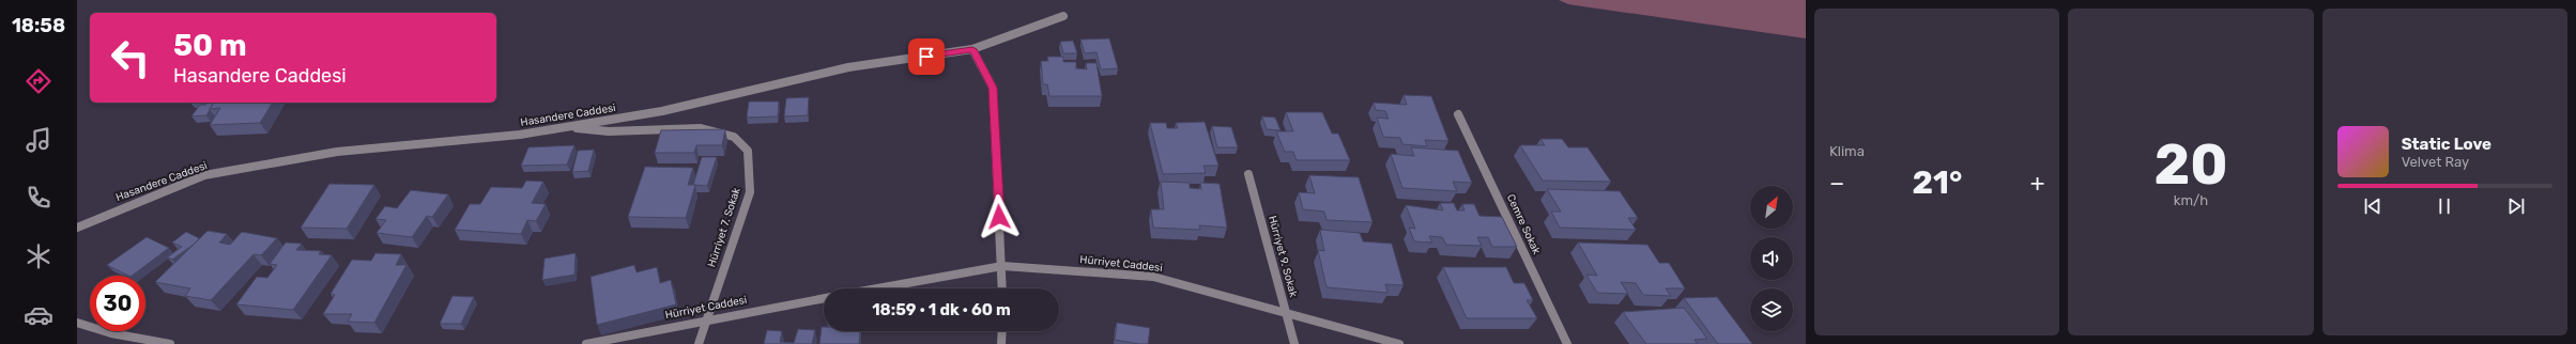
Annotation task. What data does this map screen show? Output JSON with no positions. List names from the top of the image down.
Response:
{
  "streets": {
    "street": [
      "Hasandere Caddesi",
      "Cemre Sokak",
      "Hürriyet 7. Sokak",
      "Hürriyet 9. Sokak",
      "Hürriyet Caddesi"
    ]
  },
  "crossings": [
    ["Hasandere Caddesi", "Hürriyet 7. Sokak"],
    ["Hürriyet 7. Sokak", "Hürriyet Caddesi"],
    ["Hürriyet 9. Sokak", "Hürriyet Caddesi"]
  ],
  "north": "top right",
  "page": {
    "tabs": "18:58",
    "tile": [
      "Klima",
      ["20", "km/h"]
    ],
    "turn": ["50 m", "Hasandere Caddesi"],
    "song": ["Static Love", "Velvet Ray"],
    "heat": ["−", "21°", "+"],
    "limit": "30",
    "trip": "18:59 · 1 dk · 60 m"
  }
}
